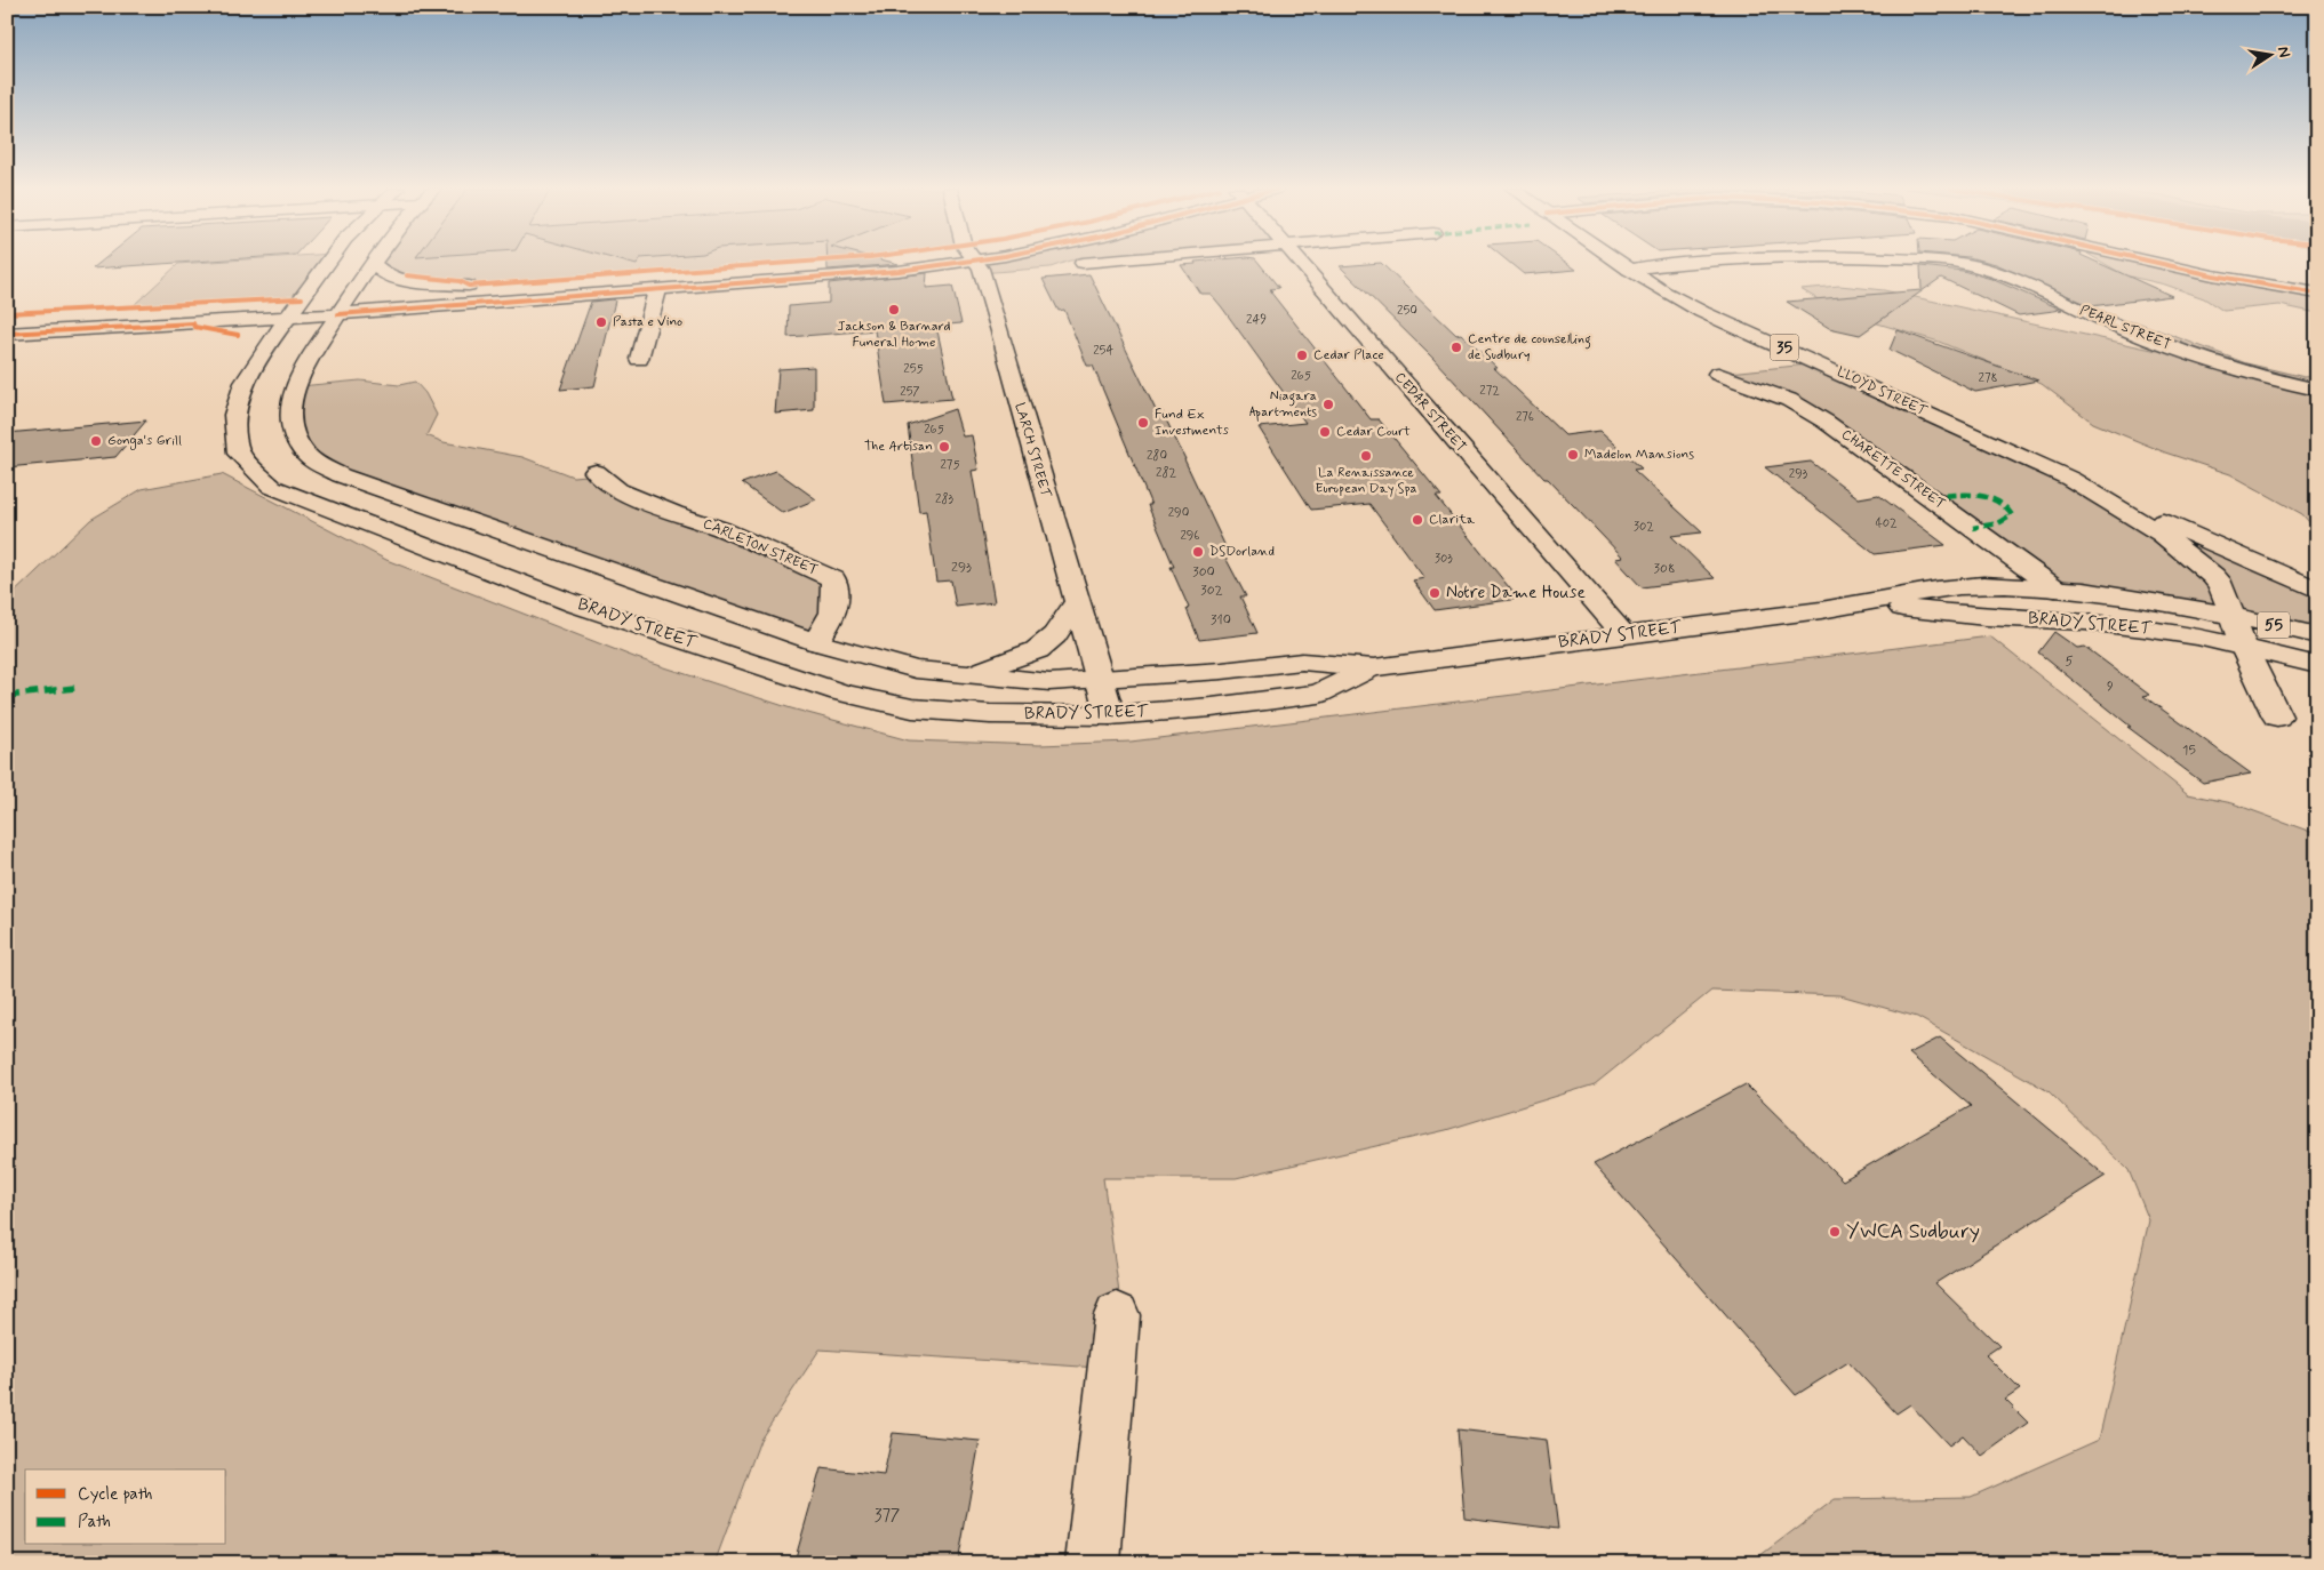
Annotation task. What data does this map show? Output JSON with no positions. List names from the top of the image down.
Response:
{
  "streets": {
    "main road": [
      "PEARL STREET",
      "35",
      "LLOYD STREET",
      "CEDAR STREET",
      "LARCH STREET",
      "CHARETTE STREET",
      "CARLETON STREET",
      "BRADY STREET",
      "55"
    ]
  },
  "crossings": [
    ["PEARL STREET", "LLOYD STREET"],
    ["LLOYD STREET", "BRADY STREET"],
    ["LLOYD STREET", "55"],
    ["CEDAR STREET", "BRADY STREET"],
    ["LARCH STREET", "BRADY STREET"],
    ["CHARETTE STREET", "BRADY STREET"],
    ["CARLETON STREET", "BRADY STREET"],
    ["BRADY STREET", "55"]
  ],
  "places": [
    "Jackson & Barnard Funeral Home",
    "Pasta e Vino",
    "Centre de counselling de Sudbury",
    "Cedar Place",
    "Niagara Apartments",
    "Fund Ex Investments",
    "Cedar Court",
    "Gonga's Grill",
    "The Artisan",
    "Madelon Mansions",
    "La Renaissance European Day Spa",
    "Clarita",
    "DSDorland",
    "Notre Dame House",
    "YWCA Sudbury"
  ],
  "house_numbers": [
    "250",
    "249",
    "254",
    "255",
    "265",
    "278",
    "272",
    "257",
    "276",
    "265",
    "280",
    "275",
    "282",
    "293",
    "283",
    "290",
    "402",
    "302",
    "296",
    "303",
    "293",
    "308",
    "300",
    "302",
    "310",
    "5",
    "9",
    "15",
    "377"
  ],
  "legend": ["Cycle path", "Path"],
  "north": "right"
}
